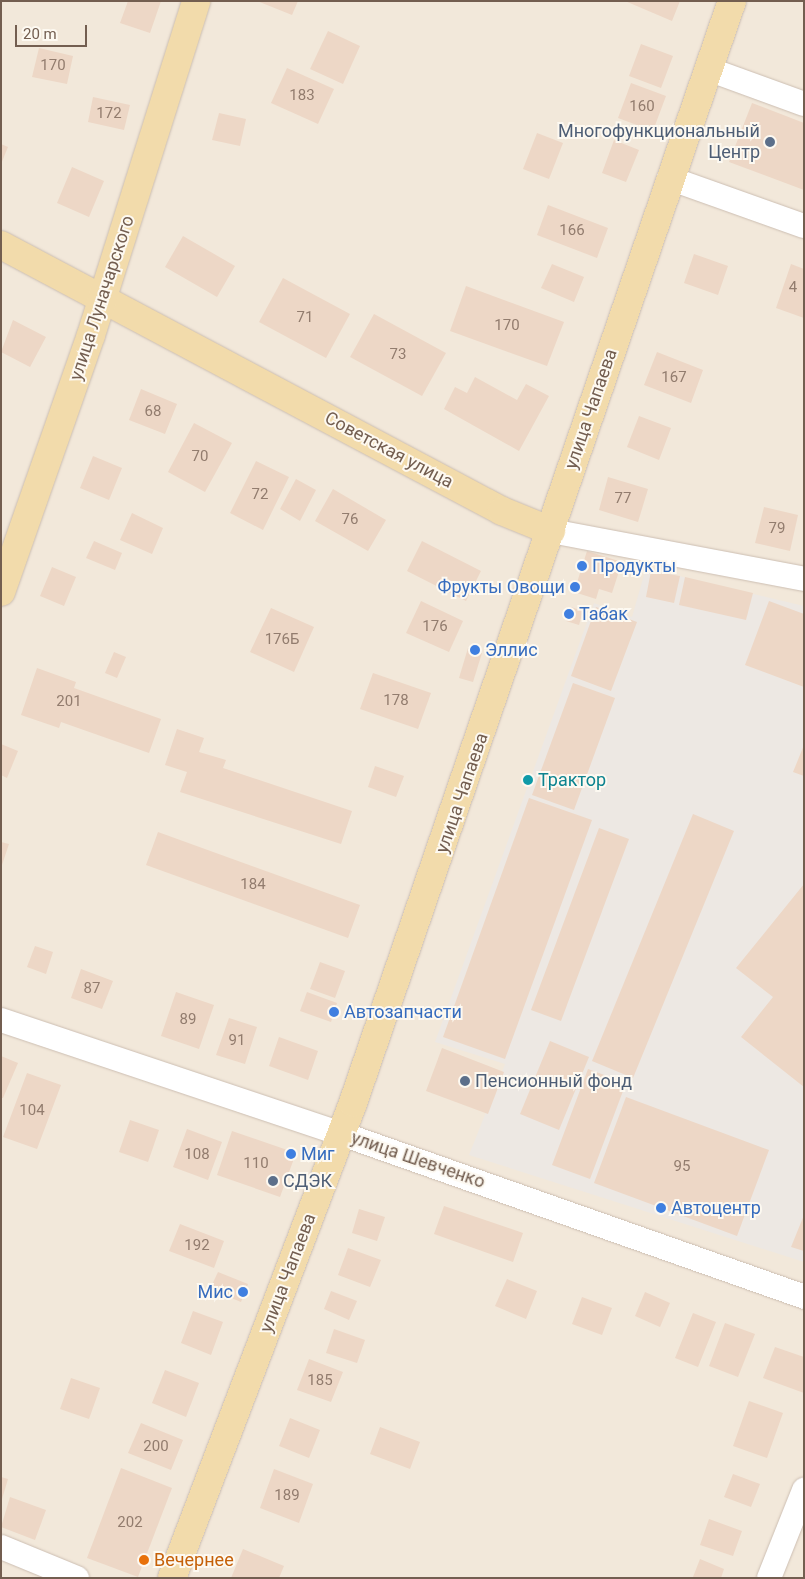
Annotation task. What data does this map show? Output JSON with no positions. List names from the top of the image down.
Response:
{
  "streets": {
    "main road": ["улица Луначарского", "улица Чапаева", "Советская улица"],
    "street": ["улица Шевченко"]
  },
  "crossings": [
    ["улица Луначарского", "Советская улица"],
    ["улица Чапаева", "Советская улица"],
    ["улица Чапаева", "улица Шевченко"]
  ],
  "places": [
    "Многофункциональный Центр",
    "Продукты",
    "Фрукты Овощи",
    "Табак",
    "Эллис",
    "Трактор",
    "Автозапчасти",
    "Пенсионный фонд",
    "Миг",
    "СДЭК",
    "Автоцентр",
    "Мис",
    "Вечернее"
  ],
  "house_numbers": [
    "170",
    "183",
    "160",
    "172",
    "166",
    "4",
    "71",
    "170",
    "73",
    "167",
    "68",
    "70",
    "72",
    "77",
    "76",
    "79",
    "176",
    "176Б",
    "178",
    "201",
    "184",
    "87",
    "89",
    "91",
    "104",
    "108",
    "110",
    "95",
    "192",
    "185",
    "200",
    "189",
    "202"
  ],
  "scale_bar": "20 m"
}
